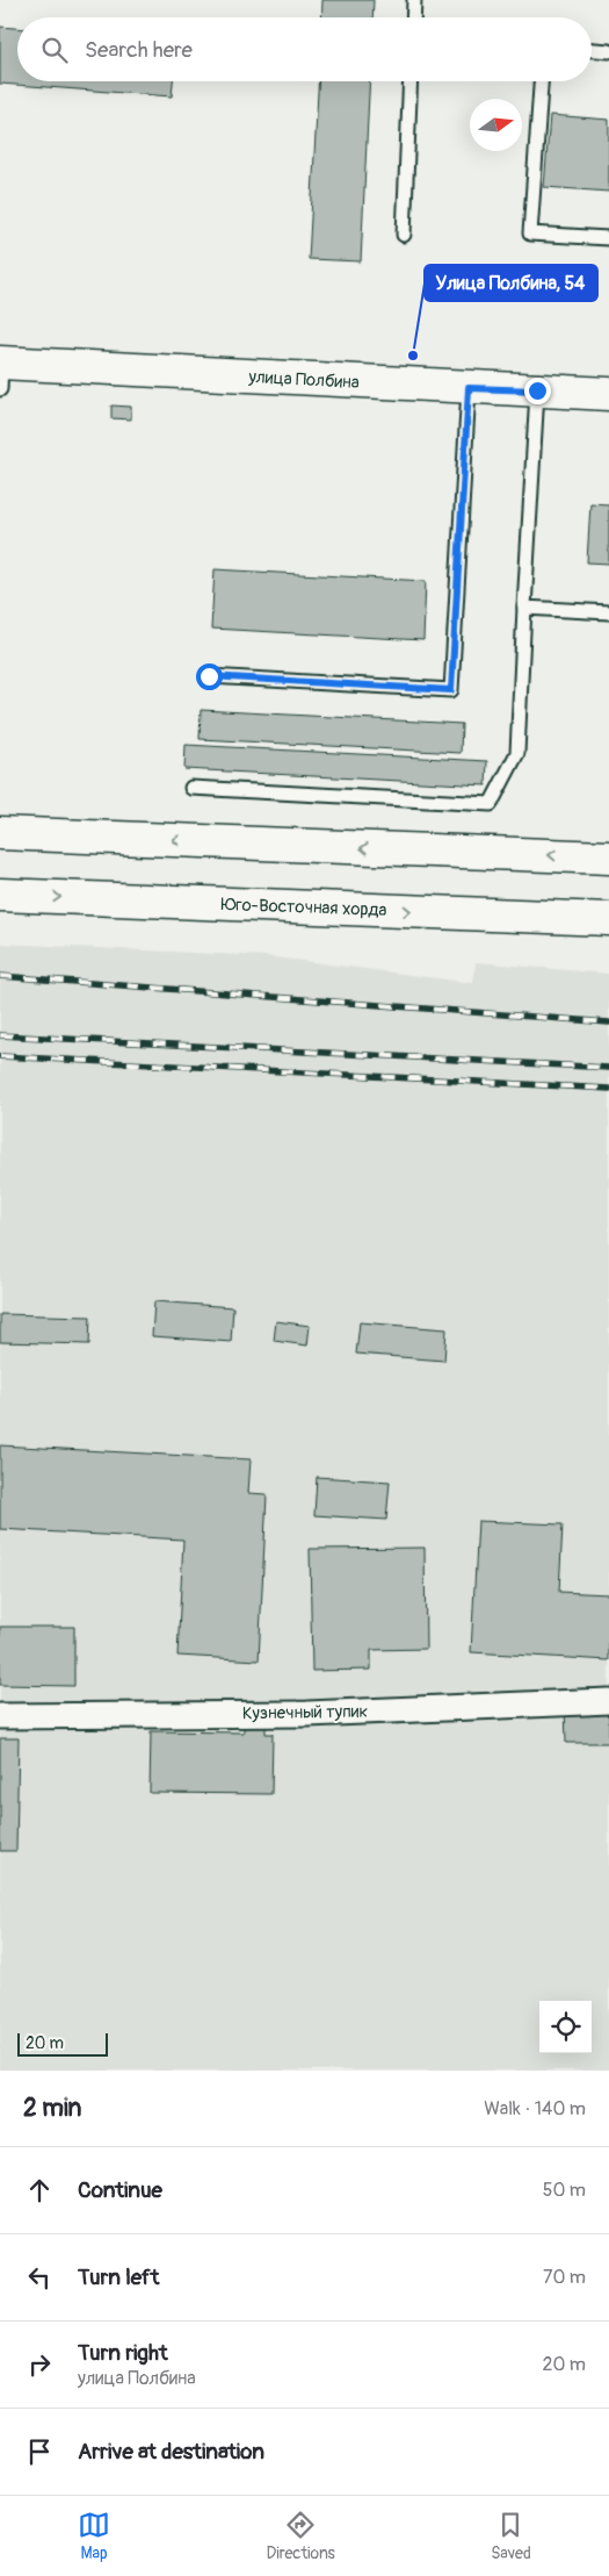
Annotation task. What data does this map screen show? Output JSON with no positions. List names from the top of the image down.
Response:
{
  "streets": {
    "main road": ["улица Полбина", "Юго-Восточная хорда"],
    "street": ["Кузнечный тупик"]
  },
  "places": ["Улица Полбина, 54"],
  "scale_bar": "20 m",
  "north": "right",
  "page": {
    "search": "Search here",
    "scale": "20 m",
    "heading": ["2 min", "Walk · 140 m"],
    "list": [
      ["Continue", "50 m"],
      ["Turn left", "70 m"],
      ["Turn right", "улица Полбина", "20 m"],
      "Arrive at destination"
    ],
    "nav": ["Map", "Directions", "Saved"]
  }
}
